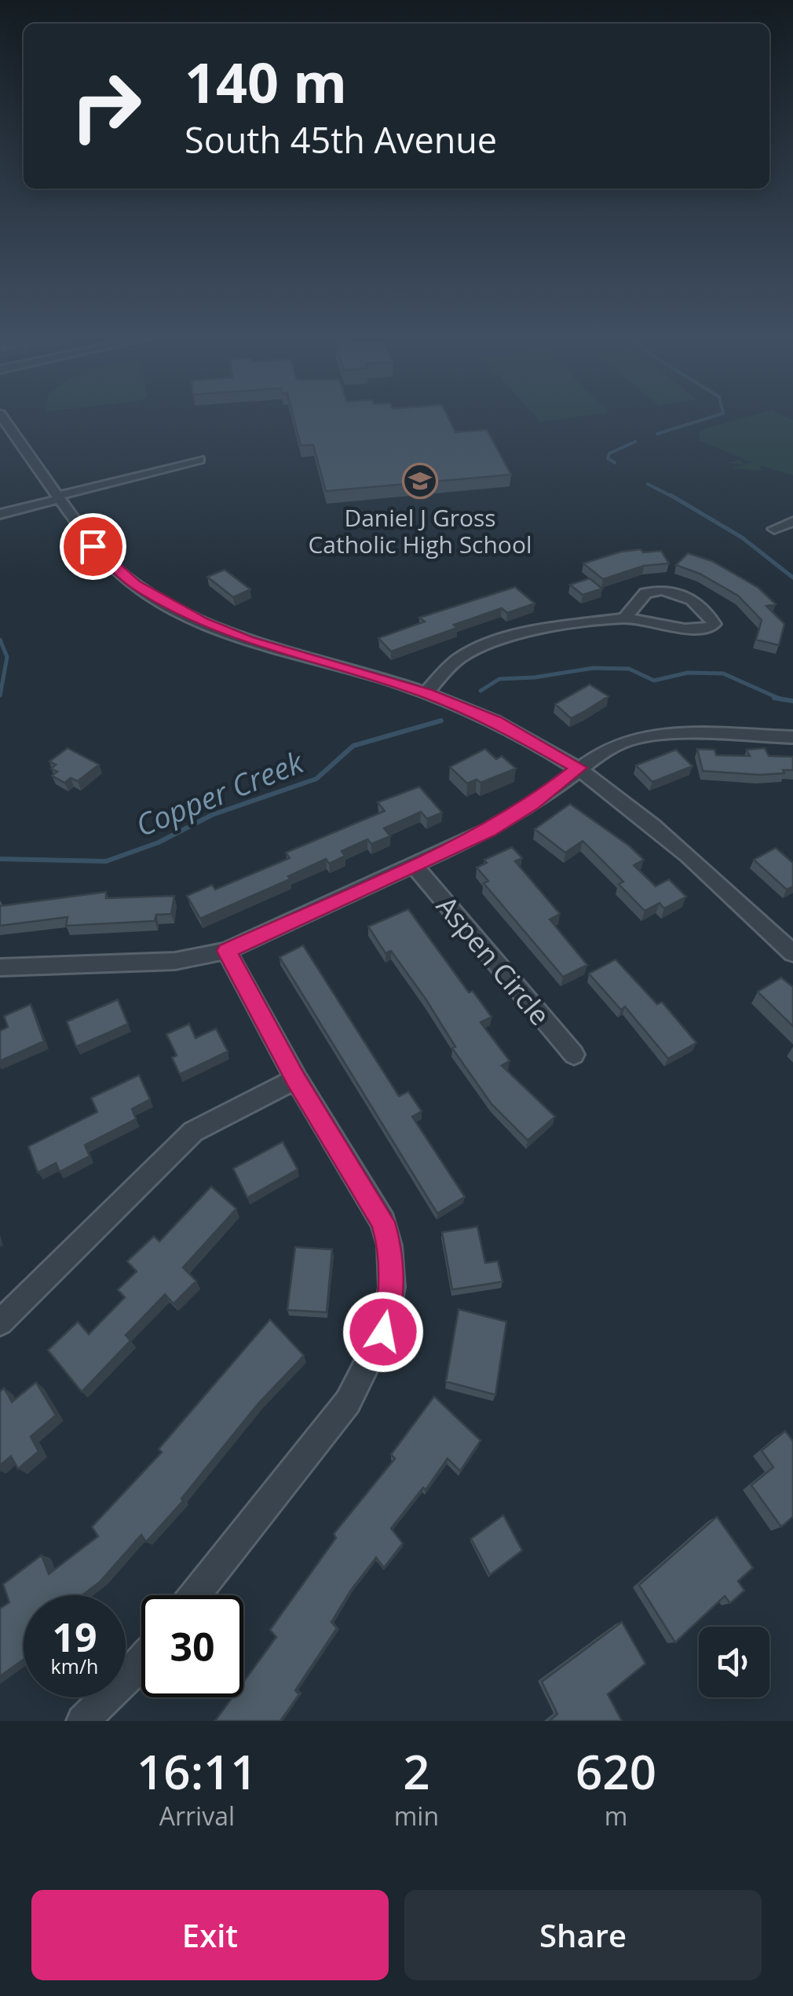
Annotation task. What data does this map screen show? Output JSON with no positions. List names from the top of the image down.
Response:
{
  "streets": {
    "street": ["Aspen Circle"]
  },
  "water": ["Copper Creek"],
  "places": {
    "school or university": ["Daniel J Gross Catholic High School"]
  },
  "page": {
    "turn": ["140 m", "South 45th Avenue"],
    "speed": "19 km/h",
    "limit": "30",
    "eta": [
      "16:11",
      "Arrival",
      "2",
      "min",
      "620",
      "m"
    ],
    "buttons": ["Exit", "Share"]
  }
}
